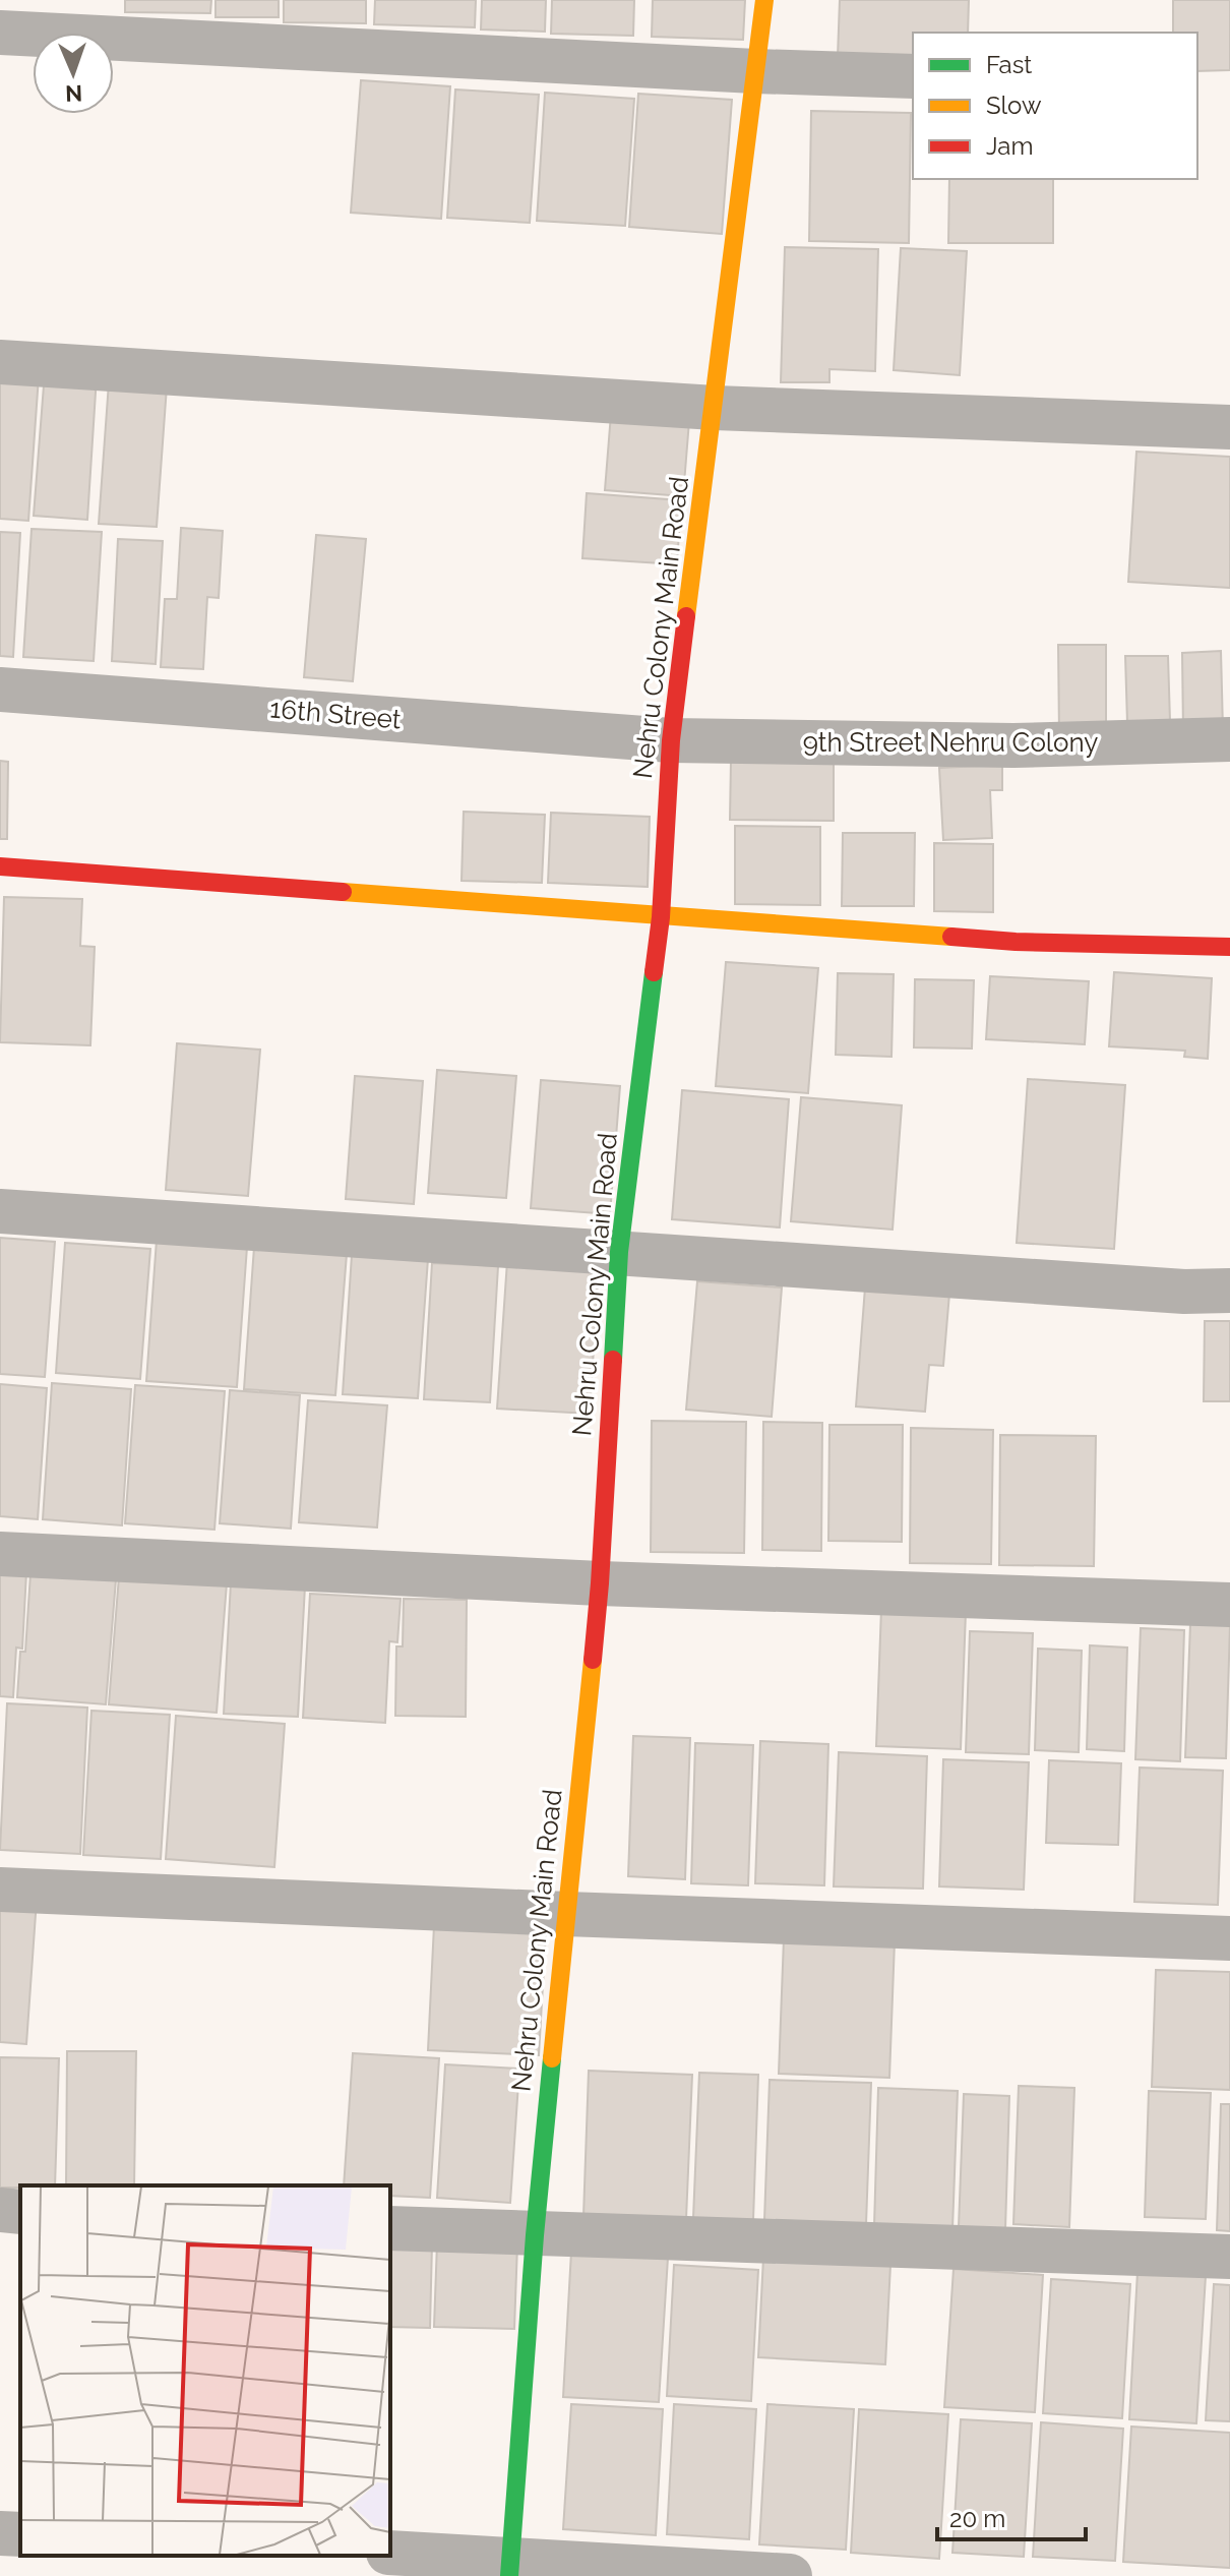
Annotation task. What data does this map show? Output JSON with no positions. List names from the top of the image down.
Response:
{
  "streets": {
    "street": ["Nehru Colony Main Road", "16th Street", "9th Street Nehru Colony"]
  },
  "crossings": [
    ["Nehru Colony Main Road", "16th Street"],
    ["Nehru Colony Main Road", "9th Street Nehru Colony"],
    ["16th Street", "9th Street Nehru Colony"]
  ],
  "legend": ["Fast", "Slow", "Jam"],
  "scale_bar": "20 m",
  "north": "bottom"
}
